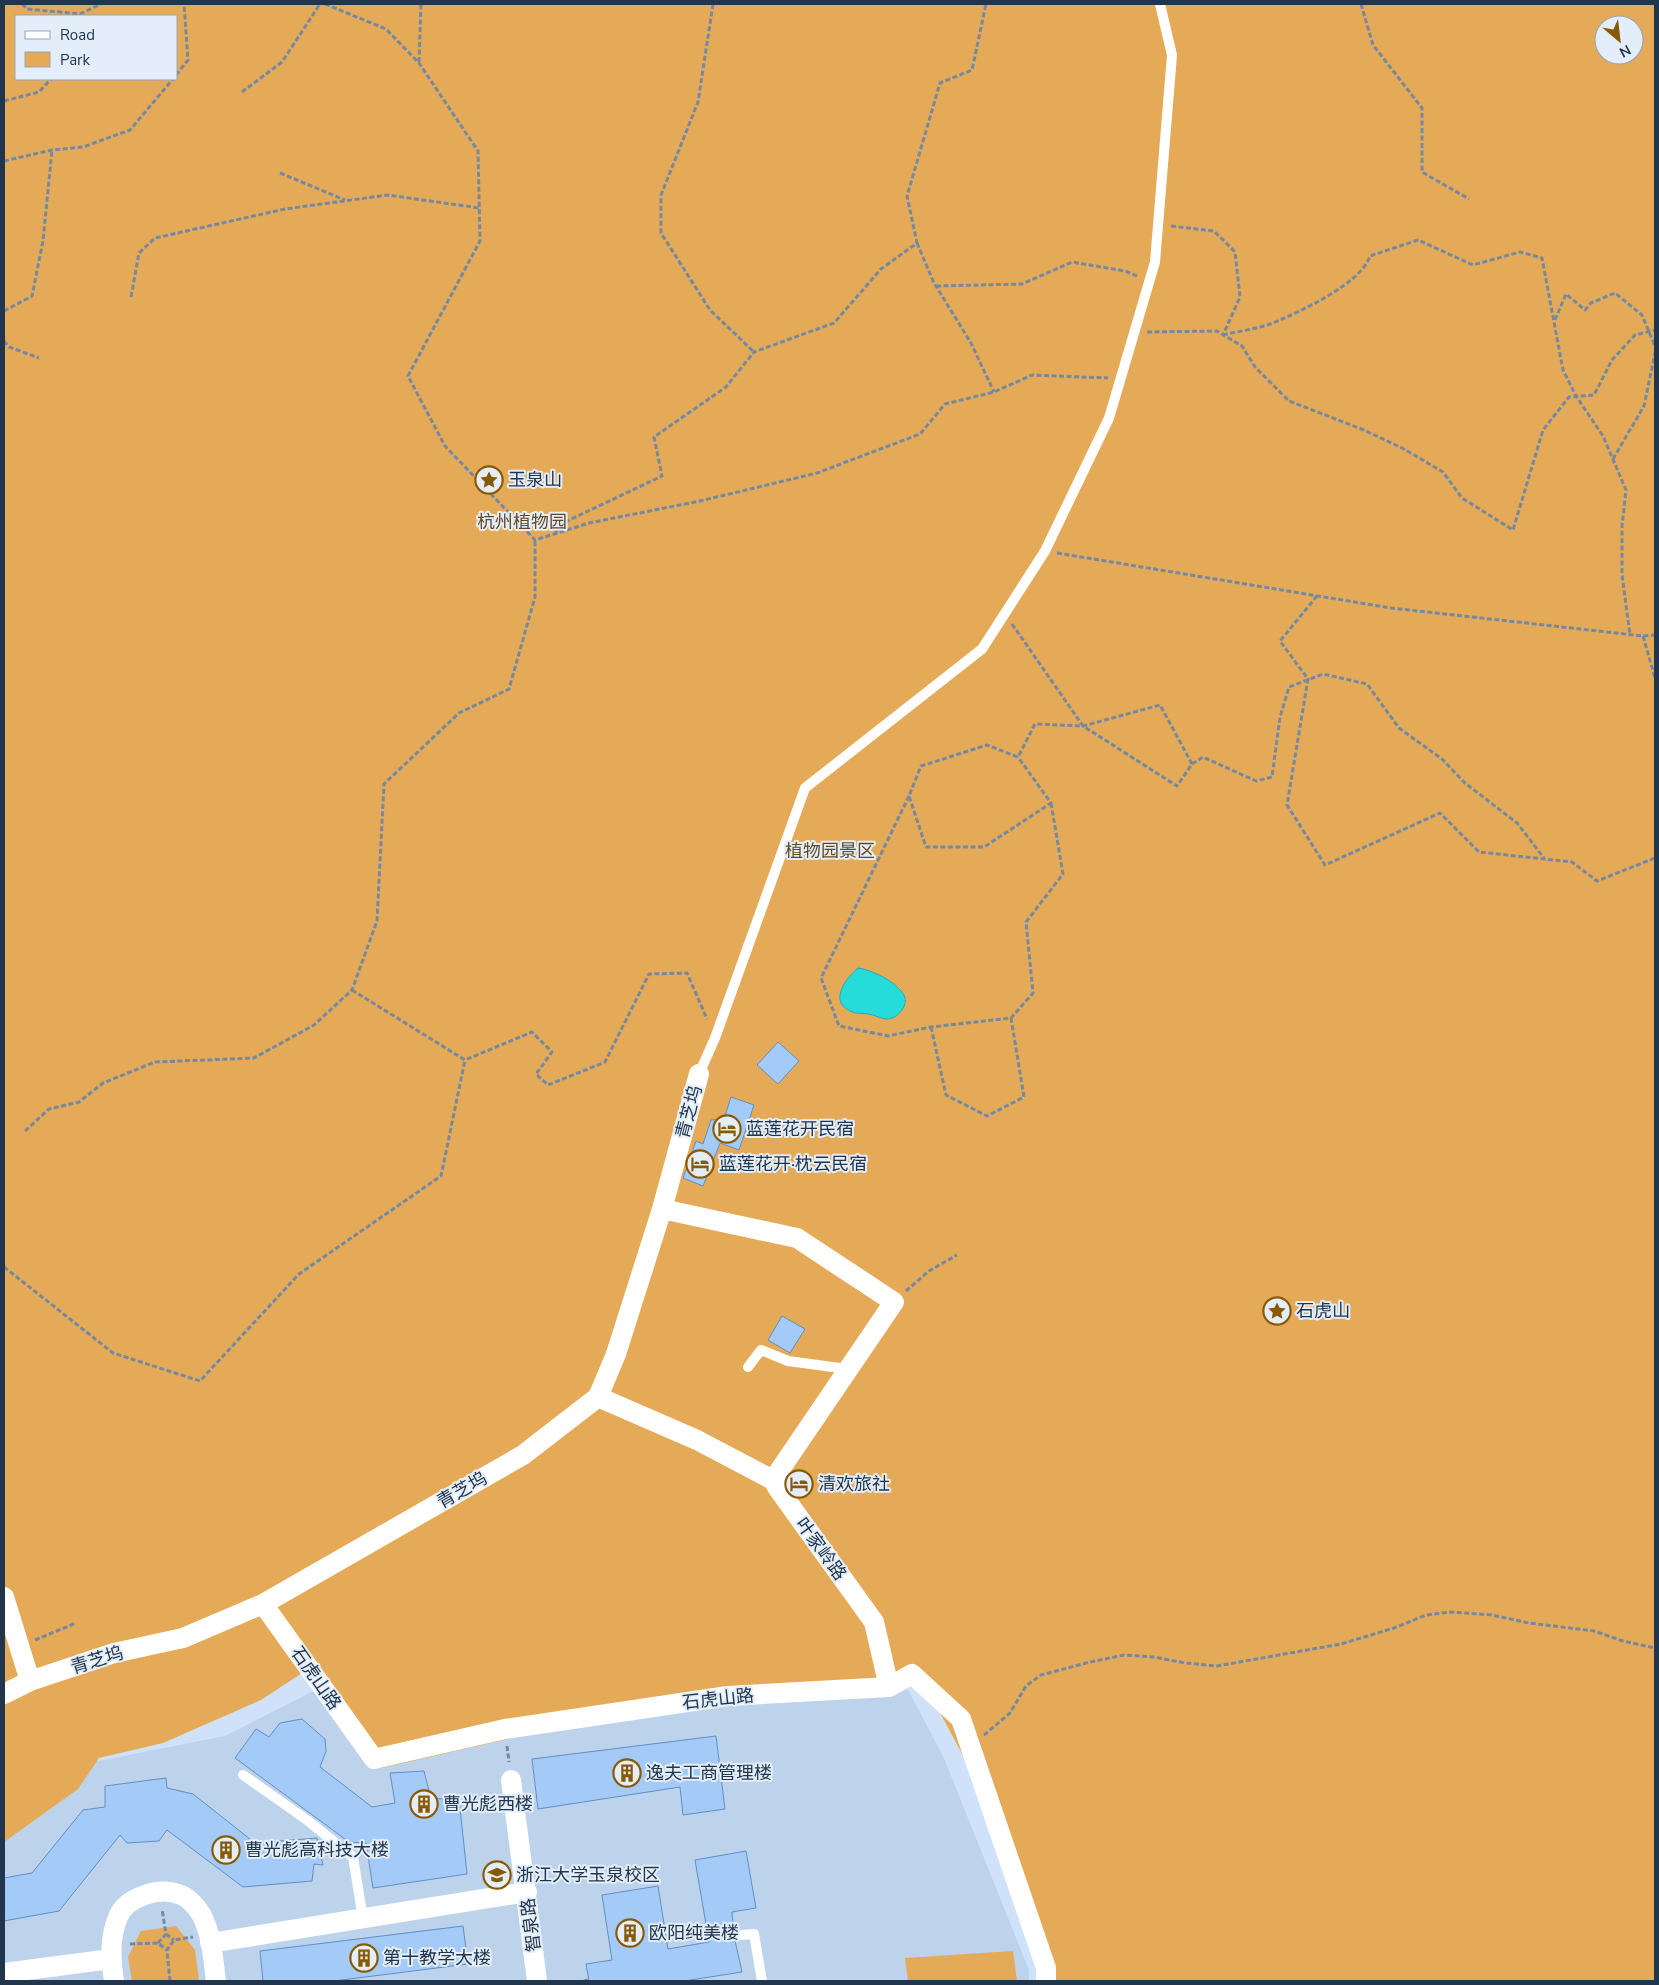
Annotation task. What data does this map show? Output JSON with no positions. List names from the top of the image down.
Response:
{
  "streets": {
    "street": [
      "青芝坞",
      "叶家岭路",
      "石虎山路",
      "智泉路"
    ]
  },
  "crossings": [
    ["青芝坞", "石虎山路"],
    ["叶家岭路", "石虎山路"]
  ],
  "parks": ["杭州植物园", "植物园景区"],
  "places": {
    "place": ["玉泉山", "石虎山"],
    "hotel": ["蓝莲花开民宿", "蓝莲花开·枕云民宿", "清欢旅社"],
    "building": [
      "逸夫工商管理楼",
      "曹光彪西楼",
      "曹光彪高科技大楼",
      "欧阳纯美楼",
      "第十教学大楼"
    ],
    "school or university": ["浙江大学玉泉校区"]
  },
  "legend": ["Road", "Park"],
  "north": "bottom right"
}
